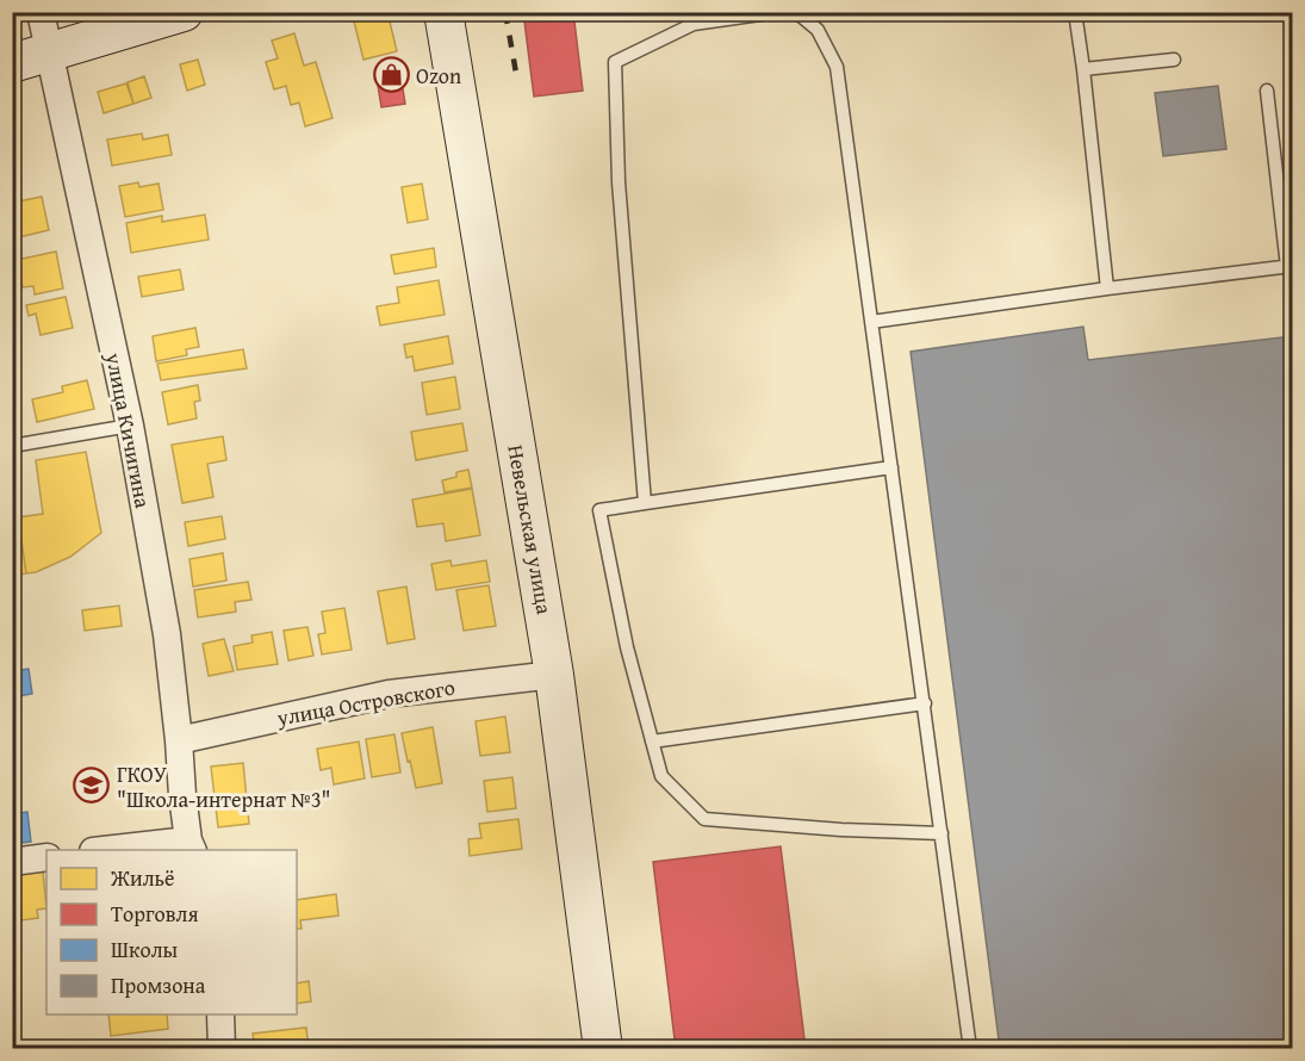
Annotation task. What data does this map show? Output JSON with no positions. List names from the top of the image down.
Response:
{
  "streets": {
    "street": ["улица Кичигина", "Невельская улица", "улица Островского"]
  },
  "crossings": [
    ["улица Кичигина", "улица Островского"],
    ["Невельская улица", "улица Островского"]
  ],
  "places": {
    "shop": ["Ozon"],
    "school or university": ["ГКОУ \"Школа-интернат №3\""]
  },
  "legend": [
    "Жильё",
    "Торговля",
    "Школы",
    "Промзона"
  ]
}
